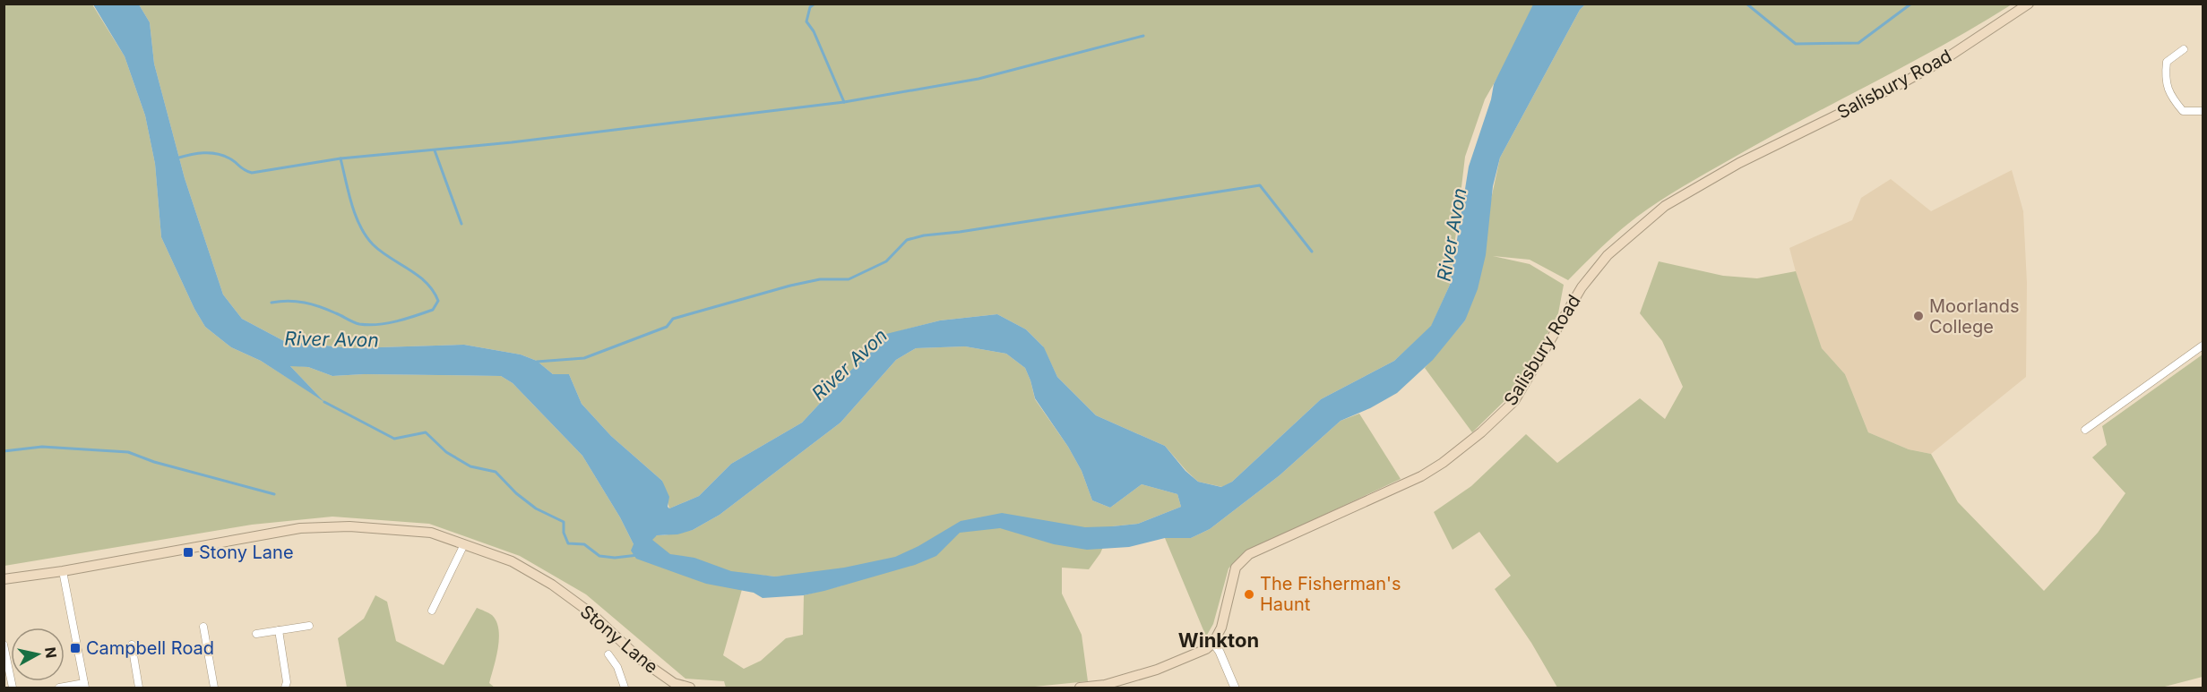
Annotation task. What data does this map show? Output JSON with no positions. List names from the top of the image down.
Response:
{
  "streets": {
    "main road": ["Salisbury Road", "Stony Lane"]
  },
  "districts": ["Winkton"],
  "water": ["River Avon"],
  "places": {
    "other": ["Moorlands College", "The Fisherman's Haunt"],
    "transit": ["Stony Lane", "Campbell Road"]
  },
  "north": "right"
}
